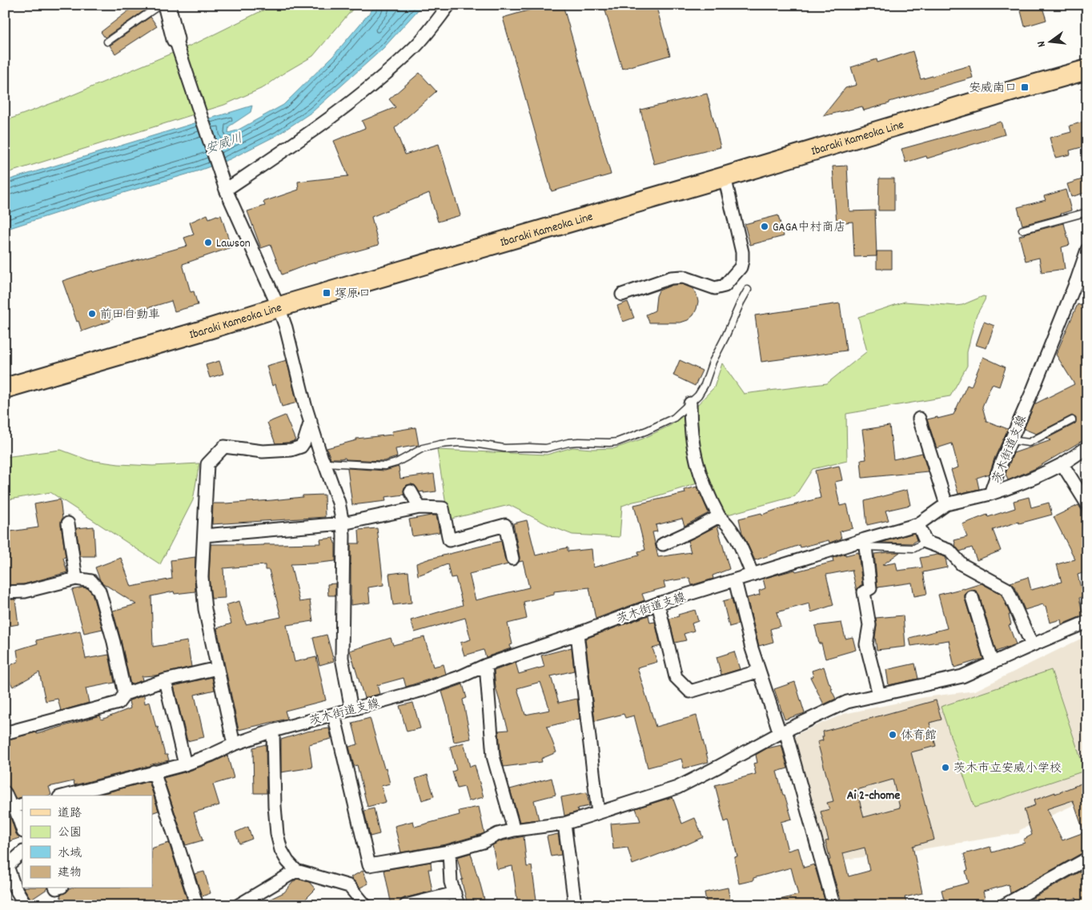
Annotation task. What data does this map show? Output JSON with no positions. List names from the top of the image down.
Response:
{
  "streets": {
    "main road": ["Ibaraki Kameoka Line"],
    "street": ["茨木街道支線"]
  },
  "districts": ["Ai 2-chome"],
  "water": ["安威川"],
  "places": {
    "transit": ["安威南口", "塚原口"],
    "other": [
      "GAGA中村商店",
      "Lawson",
      "前田自動車",
      "体育館",
      "茨木市立安威小学校"
    ]
  },
  "legend": [
    "道路",
    "公園",
    "水域",
    "建物"
  ],
  "north": "left"
}
